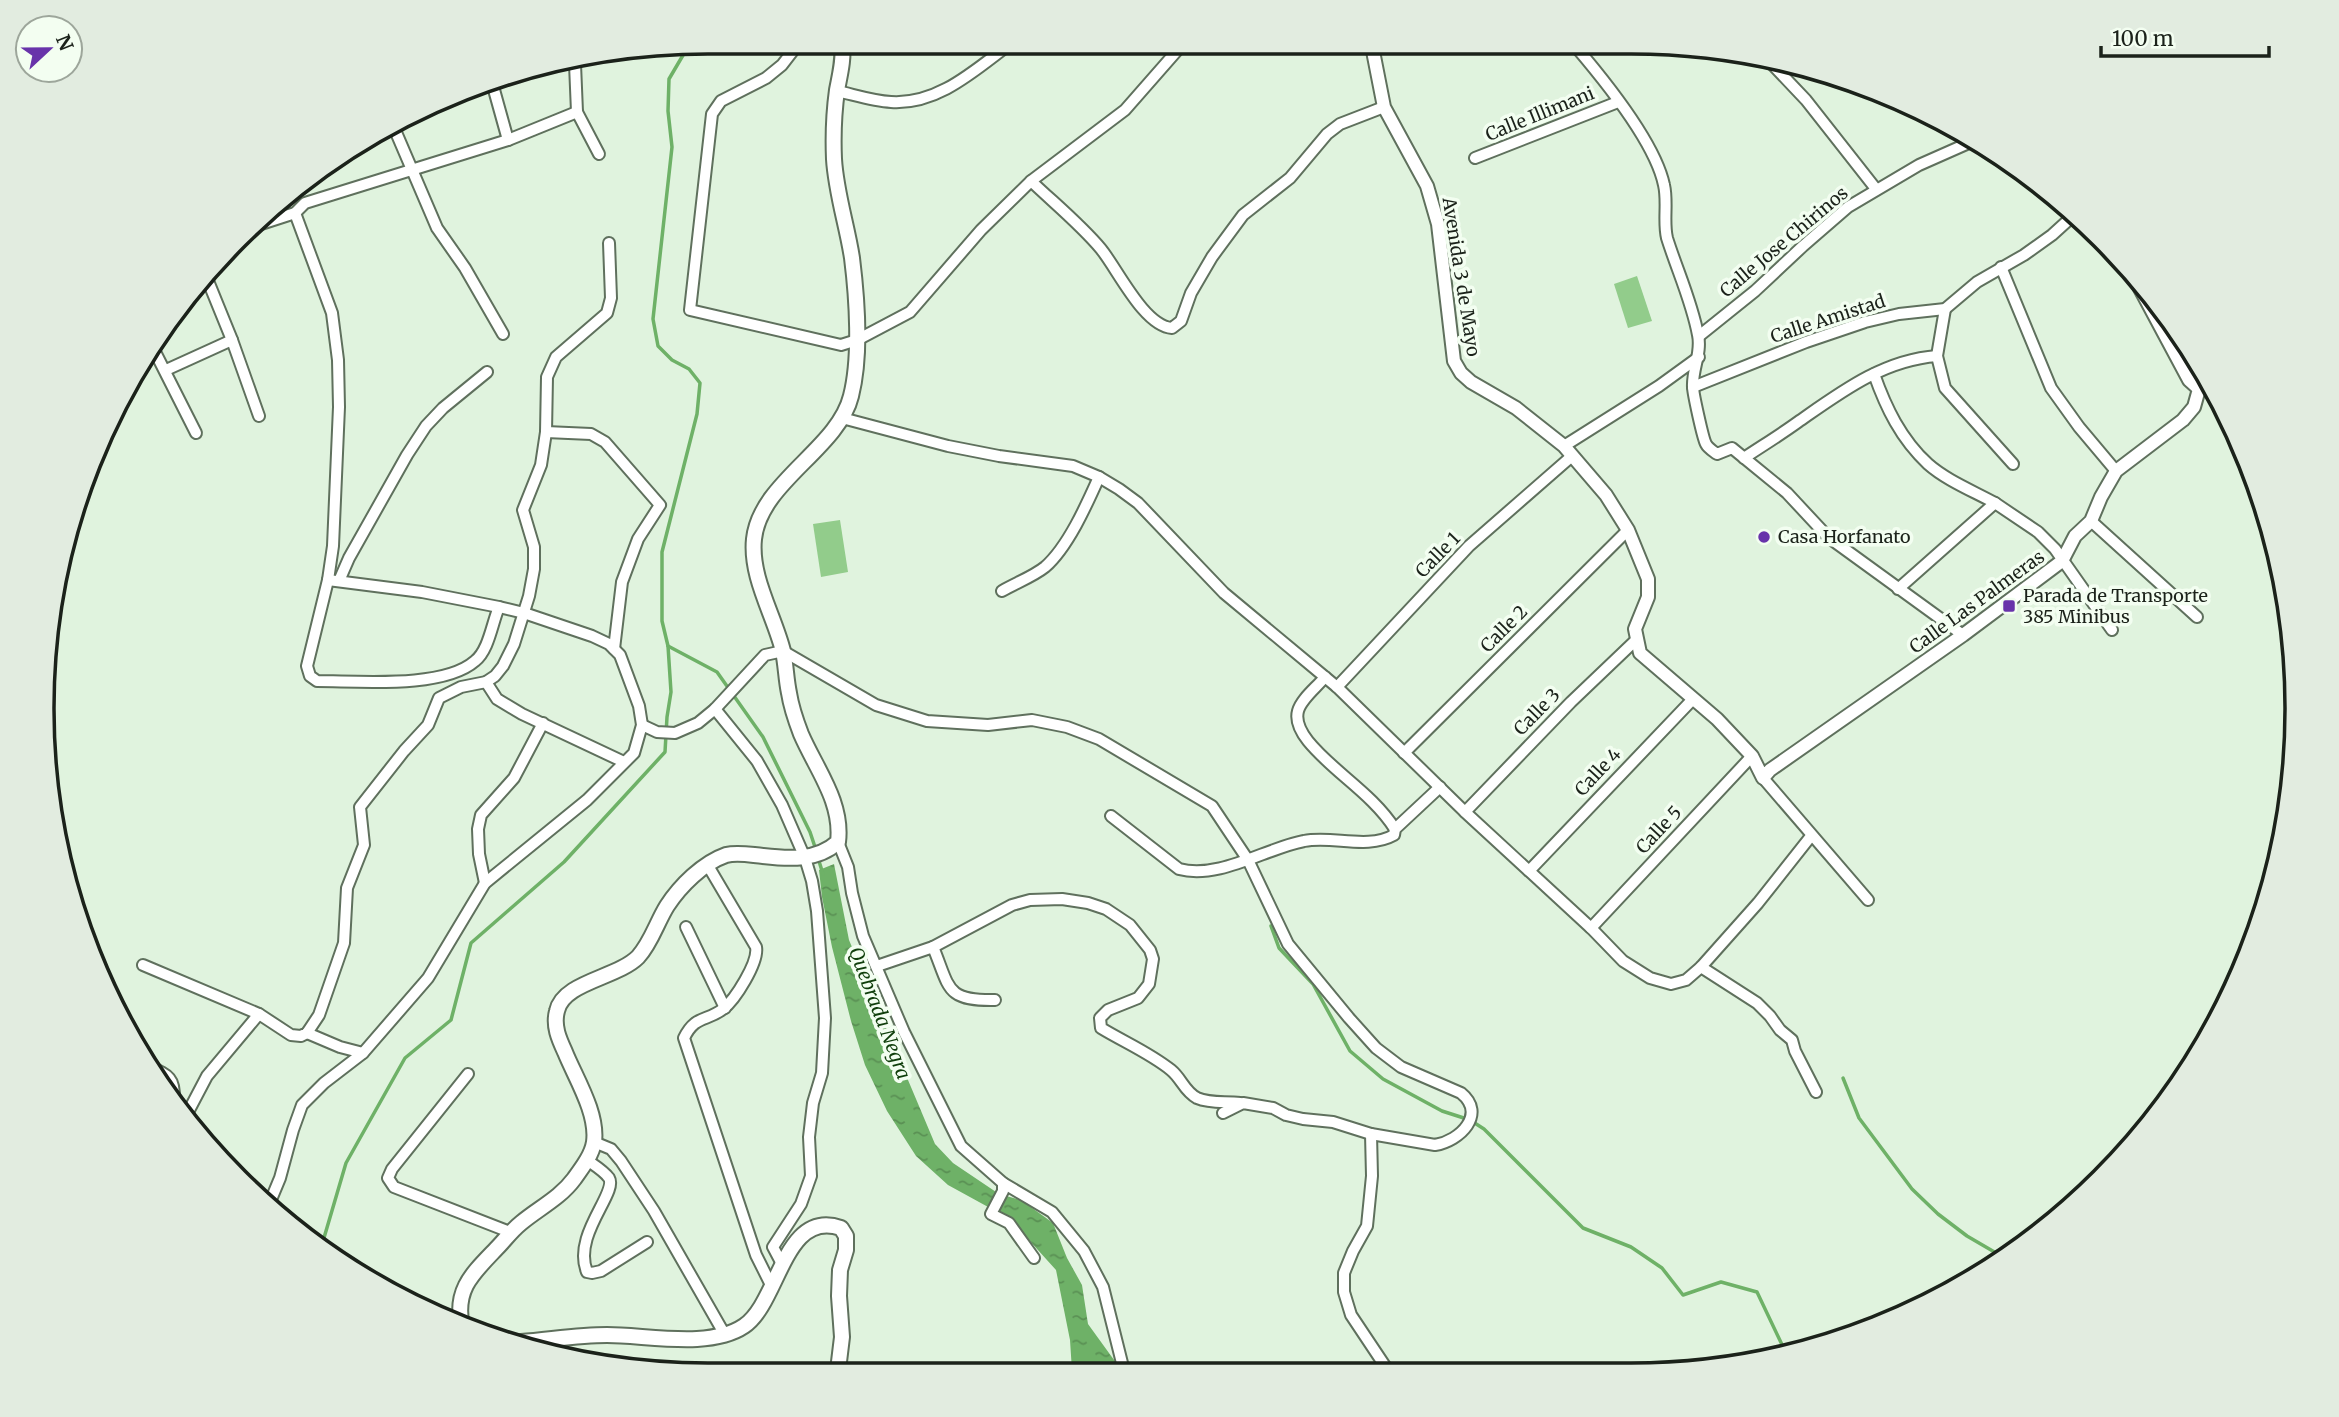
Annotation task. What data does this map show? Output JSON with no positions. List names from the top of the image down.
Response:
{
  "streets": {
    "street": [
      "Calle Illimani",
      "Calle Jose Chirinos",
      "Avenida 3 de Mayo",
      "Calle Amistad",
      "Calle 1",
      "Calle Las Palmeras",
      "Calle 2",
      "Calle 3",
      "Calle 4",
      "Calle 5"
    ]
  },
  "crossings": [
    ["Avenida 3 de Mayo", "Calle 1"],
    ["Avenida 3 de Mayo", "Calle 2"],
    ["Avenida 3 de Mayo", "Calle 3"]
  ],
  "water": ["Quebrada Negra"],
  "places": {
    "other": ["Casa Horfanato"],
    "transit": ["Parada de Transporte 385 Minibus"]
  },
  "scale_bar": "100 m",
  "north": "right"
}
